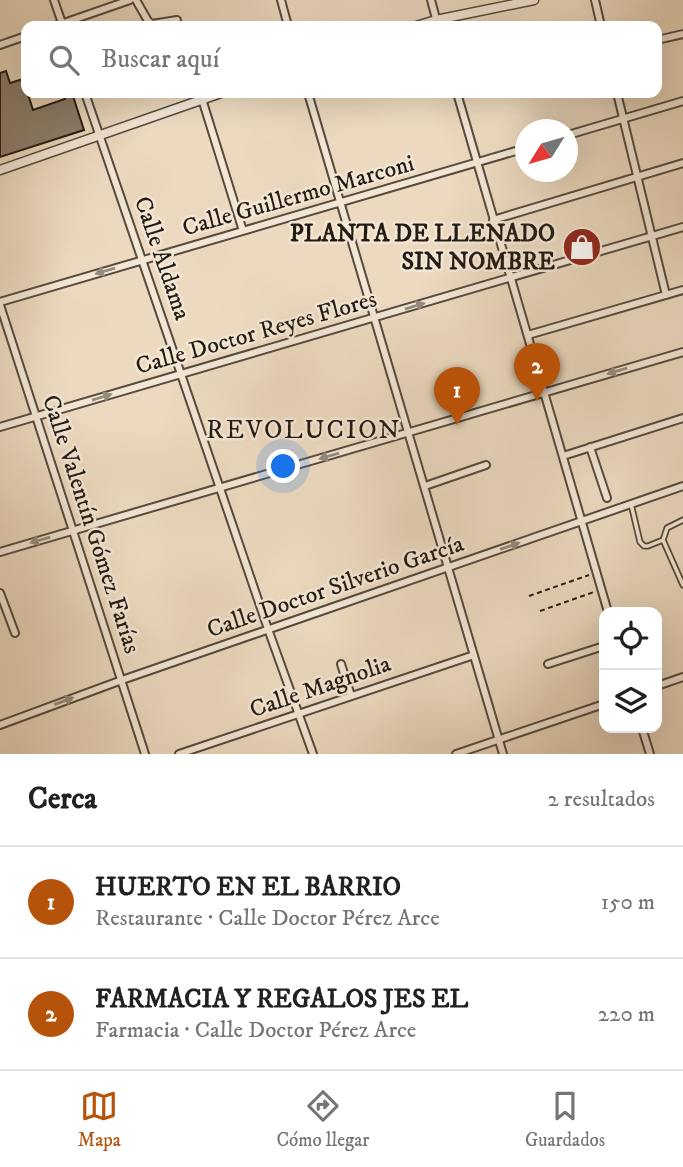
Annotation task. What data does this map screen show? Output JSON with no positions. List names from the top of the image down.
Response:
{
  "streets": {
    "street": [
      "Calle Guillermo Marconi",
      "Calle Aldama",
      "Calle Doctor Reyes Flores",
      "Calle Valentín Gómez Farías",
      "Calle Doctor Silverio García",
      "Calle Magnolia"
    ]
  },
  "crossings": [
    ["Calle Guillermo Marconi", "Calle Aldama"],
    ["Calle Guillermo Marconi", "Calle Valentín Gómez Farías"],
    ["Calle Aldama", "Calle Doctor Reyes Flores"],
    ["Calle Aldama", "Calle Doctor Silverio García"],
    ["Calle Aldama", "Calle Magnolia"],
    ["Calle Doctor Reyes Flores", "Calle Valentín Gómez Farías"],
    ["Calle Valentín Gómez Farías", "Calle Doctor Silverio García"]
  ],
  "one_way": ["Calle Doctor Reyes Flores", "Calle Doctor Silverio García"],
  "districts": ["REVOLUCION"],
  "places": {
    "shop": ["PLANTA DE LLENADO SIN NOMBRE"]
  },
  "north": "bottom left",
  "page": {
    "search": "Buscar aquí",
    "pins": ["2", "1"],
    "heading": ["Cerca", "2 resultados"],
    "list": [
      {
        "mark": "1",
        "name": "HUERTO EN EL BARRIO",
        "note": "Restaurante · Calle Doctor Pérez Arce",
        "value": "150 m"
      },
      {
        "mark": "2",
        "name": "FARMACIA Y REGALOS JES EL",
        "note": "Farmacia · Calle Doctor Pérez Arce",
        "value": "220 m"
      }
    ],
    "nav": ["Mapa", "Cómo llegar", "Guardados"]
  }
}
